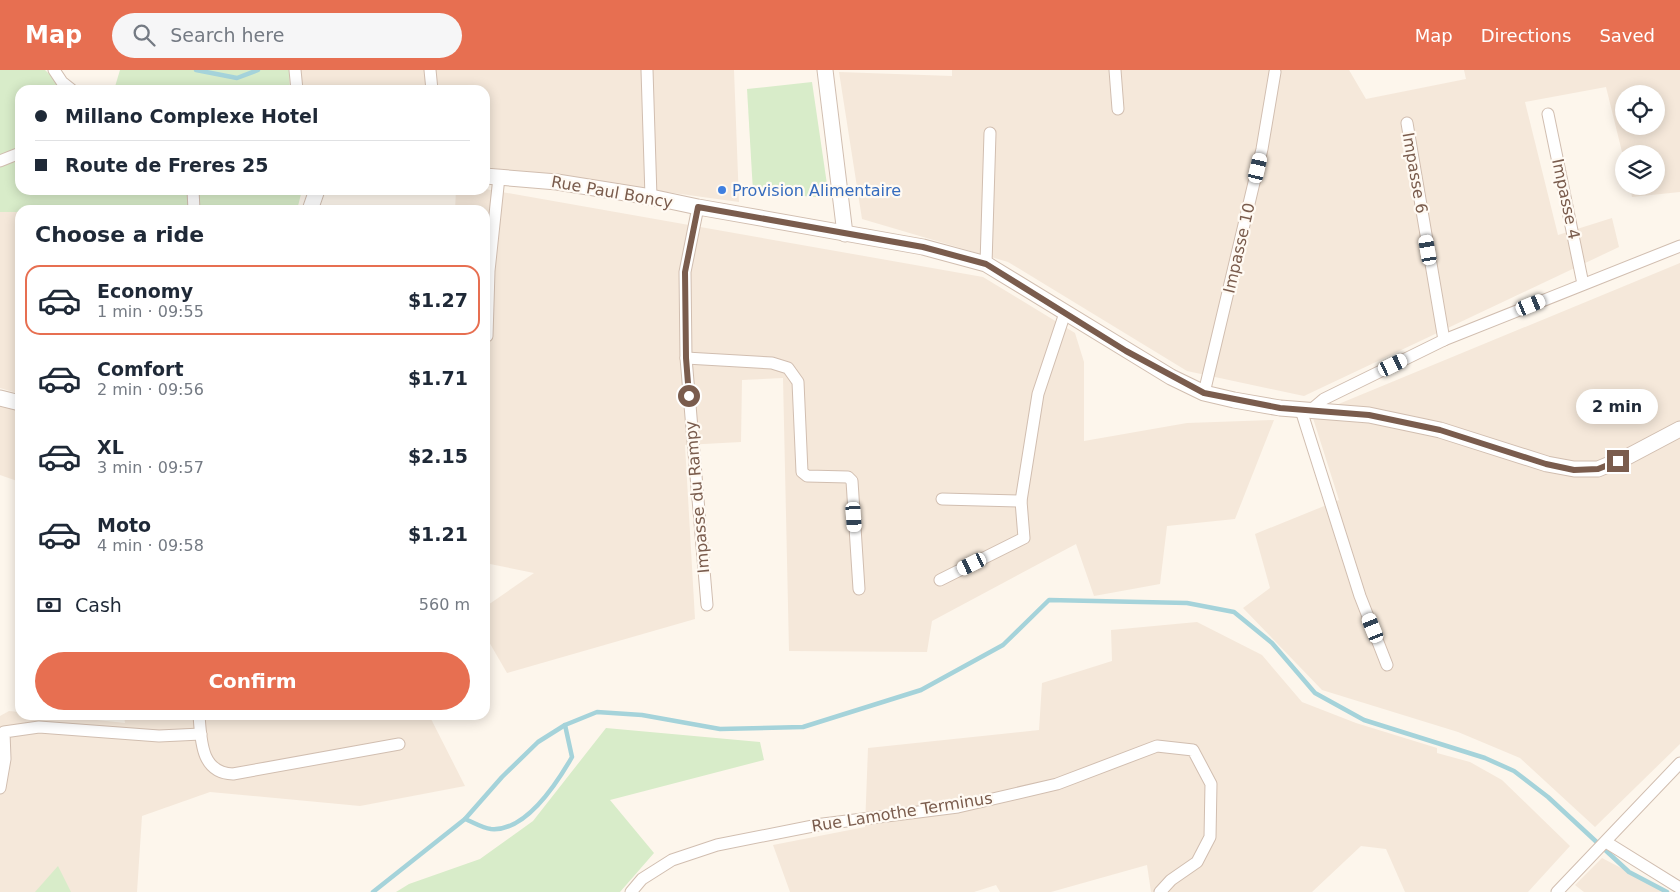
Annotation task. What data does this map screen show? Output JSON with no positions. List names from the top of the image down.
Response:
{
  "streets": {
    "street": [
      "Impasse 6",
      "Rue Paul Boncy",
      "Impasse 4",
      "Impasse 10",
      "Impasse du Rampy",
      "Rue Lamothe Terminus"
    ]
  },
  "crossings": [
    ["Rue Paul Boncy", "Impasse 10"],
    ["Rue Paul Boncy", "Impasse du Rampy"]
  ],
  "places": ["Provision Alimentaire"],
  "page": {
    "header": "Map",
    "search": "Search here",
    "nav": ["Map", "Directions", "Saved"],
    "banner": ["Millano Complexe Hotel", "Route de Freres 25"],
    "heading": "Choose a ride",
    "list": [
      {
        "name": "Economy",
        "note": "1 min · 09:55",
        "value": "$1.27"
      },
      {
        "name": "Comfort",
        "note": "2 min · 09:56",
        "value": "$1.71"
      },
      {
        "name": "XL",
        "note": "3 min · 09:57",
        "value": "$2.15"
      },
      {
        "name": "Moto",
        "note": "4 min · 09:58",
        "value": "$1.21"
      }
    ],
    "bubble": "2 min",
    "pay": ["Cash", "560 m"],
    "buttons": "Confirm"
  }
}
